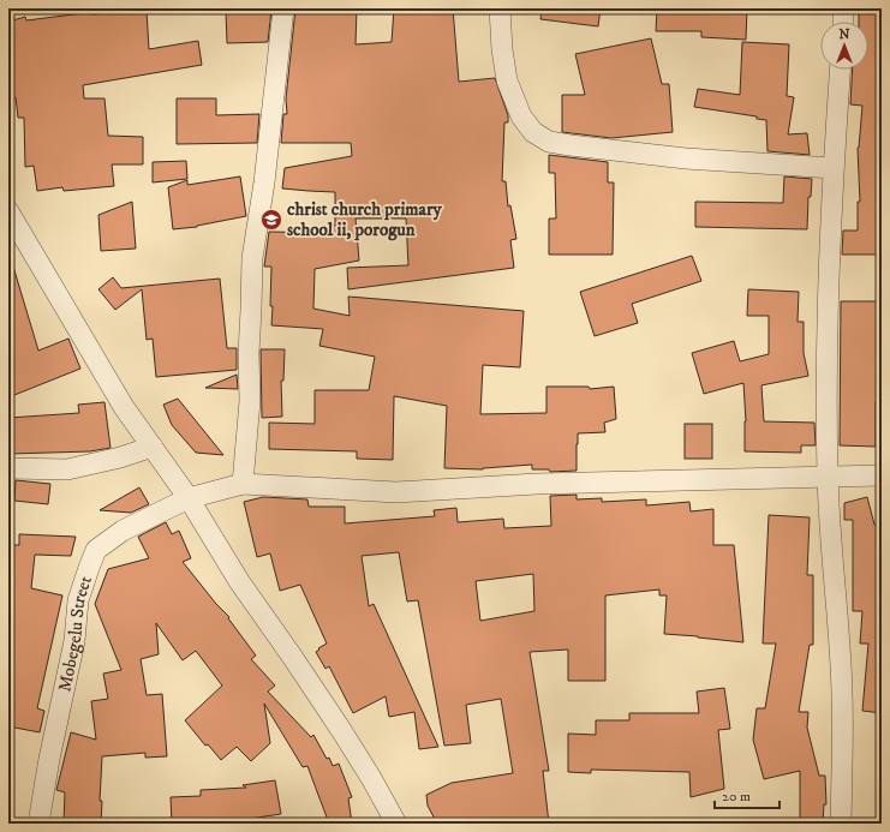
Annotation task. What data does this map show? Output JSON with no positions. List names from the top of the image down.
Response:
{
  "streets": {
    "street": ["Mobegelu Street"]
  },
  "places": {
    "school or university": ["christ church primary school ii, porogun"]
  },
  "scale_bar": "20 m",
  "north": "top"
}
